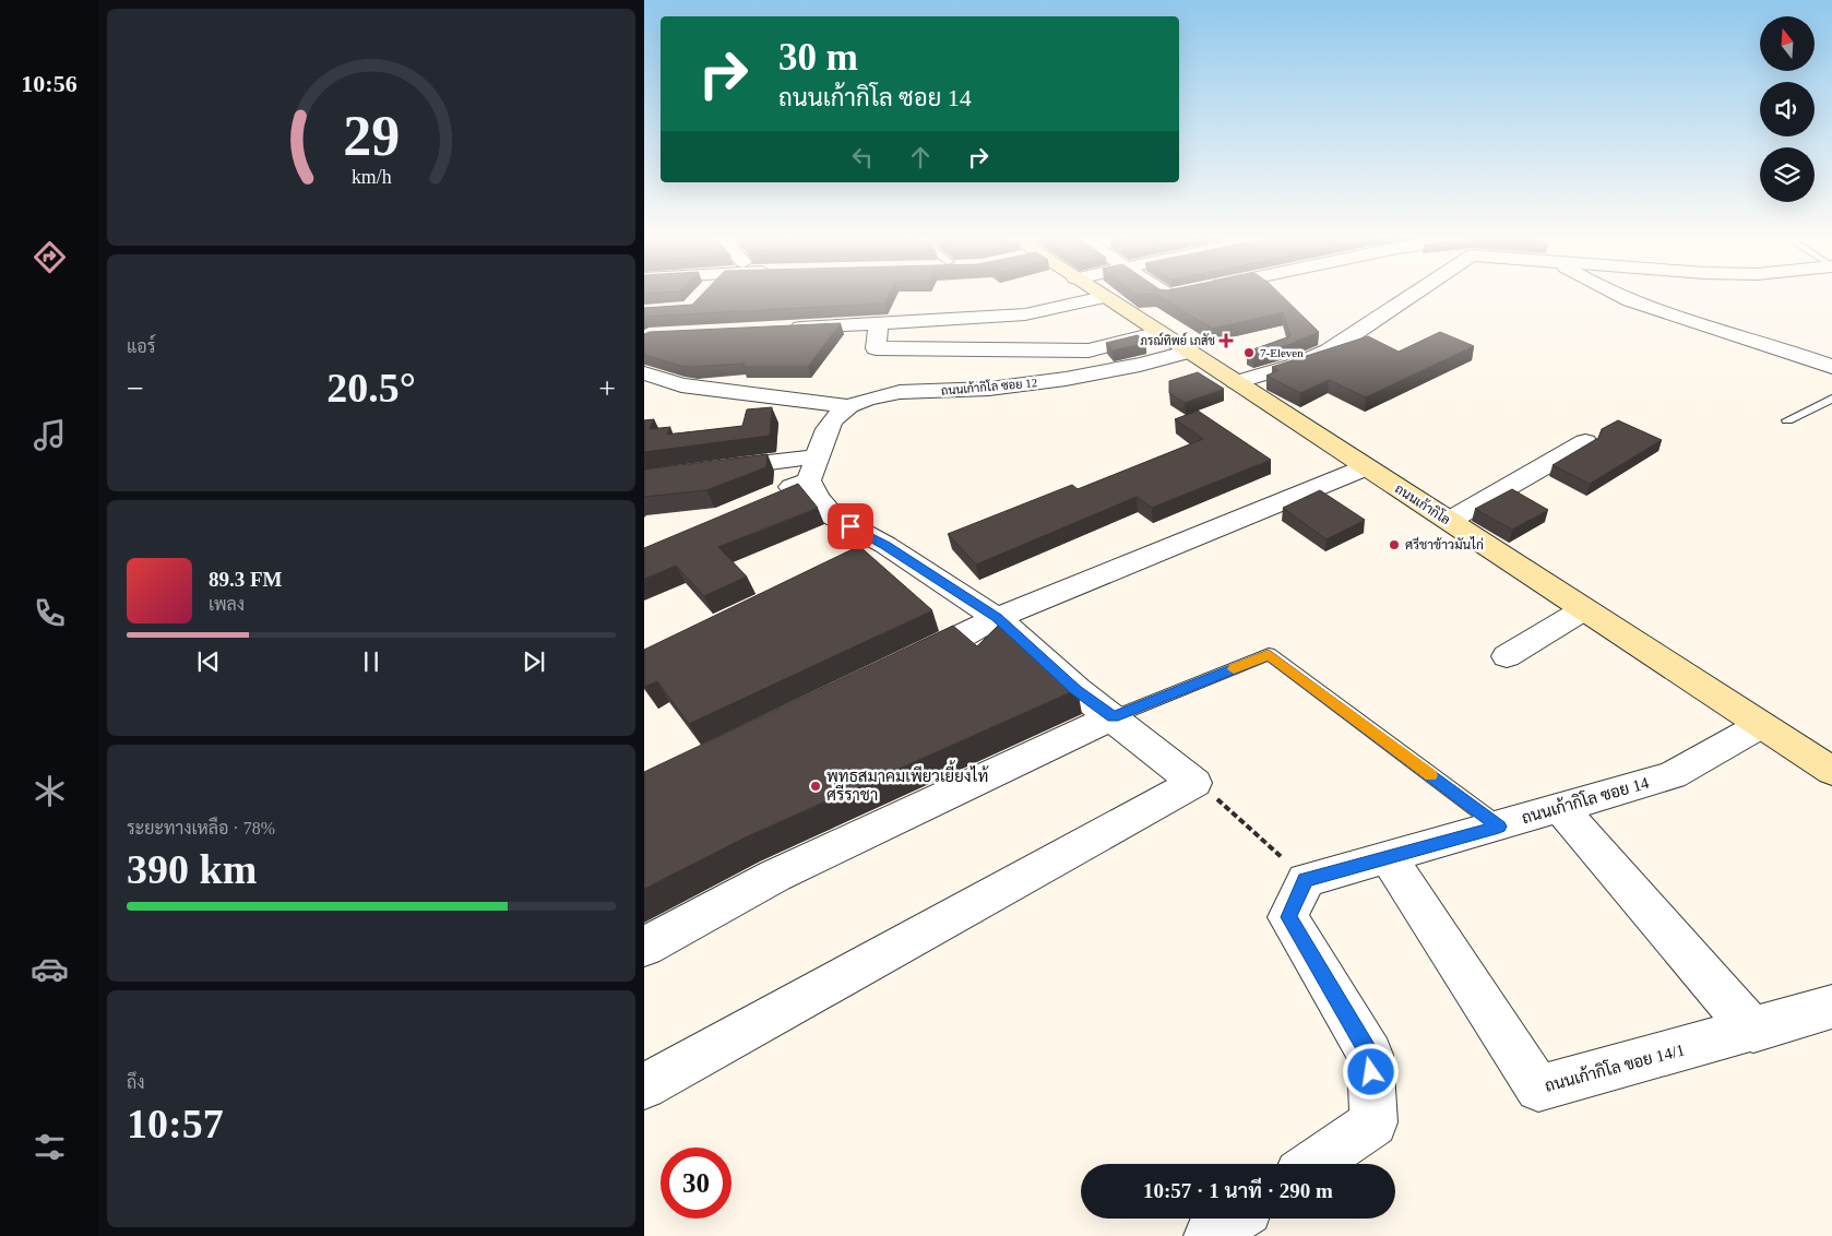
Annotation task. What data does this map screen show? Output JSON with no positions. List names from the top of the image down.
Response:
{
  "streets": {
    "main road": ["ถนนเก้ากิโล"],
    "street": ["ถนนเก้ากิโล ซอย 12", "ถนนเก้ากิโล ซอย 14", "ถนนเก้ากิโล ขอย 14/1"]
  },
  "crossings": [
    ["ถนนเก้ากิโล ซอย 12", "ถนนเก้ากิโล"],
    ["ถนนเก้ากิโล", "ถนนเก้ากิโล ซอย 14"],
    ["ถนนเก้ากิโล ซอย 14", "ถนนเก้ากิโล ขอย 14/1"]
  ],
  "places": {
    "health": ["ภรณ์ทิพย์ เภสัช"],
    "other": ["7-Eleven", "ศรีชาข้าวมันไก่", "พุทธสมาคมเพียวเยี้ยงไท้ ศรีราชา"]
  },
  "north": "top",
  "page": {
    "tabs": "10:56",
    "turn": ["30 m", "ถนนเก้ากิโล ซอย 14"],
    "tile": [
      "แอร์",
      ["ระยะทางเหลือ · 78%", "390 km"],
      ["ถึง", "10:57"]
    ],
    "heat": ["−", "20.5°", "+"],
    "song": ["89.3 FM", "เพลง"],
    "limit": "30",
    "trip": "10:57 · 1 นาที · 290 m",
    "gauge": ["29", "km/h"]
  }
}
